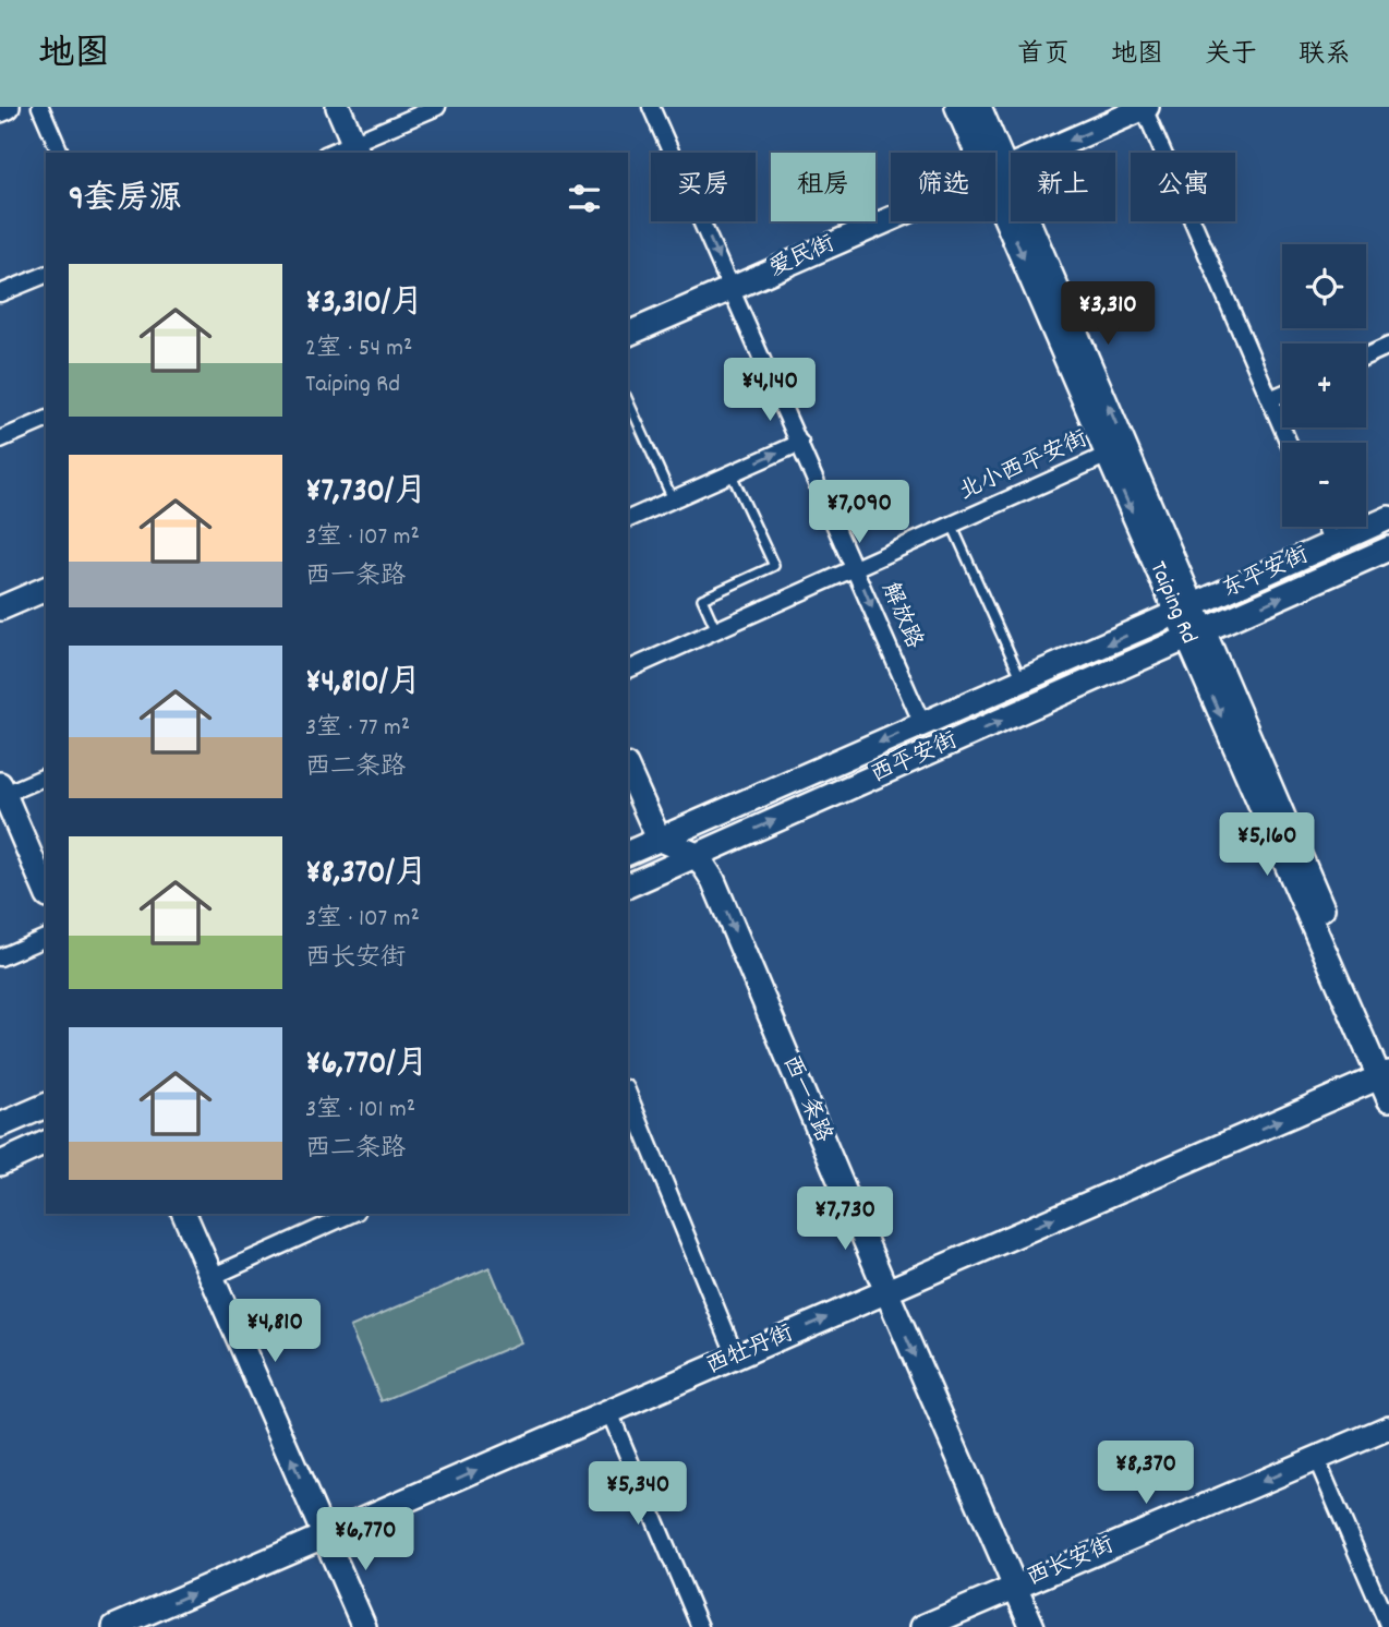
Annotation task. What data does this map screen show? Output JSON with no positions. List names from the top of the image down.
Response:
{
  "streets": {
    "main road": [
      "爱民街",
      "东平安街",
      "Taiping Rd",
      "西平安街",
      "西一条路",
      "西牡丹街",
      "西长安街"
    ],
    "street": ["北小西平安街", "解放路"]
  },
  "crossings": [
    ["爱民街", "Taiping Rd"],
    ["爱民街", "解放路"],
    ["北小西平安街", "Taiping Rd"],
    ["北小西平安街", "解放路"],
    ["东平安街", "Taiping Rd"],
    ["东平安街", "西平安街"],
    ["Taiping Rd", "西平安街"],
    ["Taiping Rd", "西牡丹街"],
    ["解放路", "西平安街"],
    ["西平安街", "西一条路"],
    ["西一条路", "西牡丹街"],
    ["西一条路", "西长安街"]
  ],
  "one_way": [
    "解放路",
    "西一条路",
    "西牡丹街",
    "西长安街"
  ],
  "page": {
    "header": "地图",
    "nav": [
      "首页",
      "地图",
      "关于",
      "联系"
    ],
    "chip": [
      "买房",
      "租房",
      "筛选",
      "新上",
      "公寓"
    ],
    "heading": "9套房源",
    "map_buttons": ["+", "−"],
    "list": [
      {
        "name": "¥3,310/月",
        "note": "2室 · 54 m² · Taiping Rd"
      },
      {
        "name": "¥7,730/月",
        "note": "3室 · 107 m² · 西一条路"
      },
      {
        "name": "¥4,810/月",
        "note": "3室 · 77 m² · 西二条路"
      },
      {
        "name": "¥8,370/月",
        "note": "3室 · 107 m² · 西长安街"
      },
      {
        "name": "¥6,770/月",
        "note": "3室 · 101 m² · 西二条路"
      }
    ],
    "price": [
      "¥3,310",
      "¥4,140",
      "¥7,090",
      "¥5,160",
      "¥7,730",
      "¥4,810",
      "¥8,370",
      "¥5,340",
      "¥6,770"
    ]
  }
}
